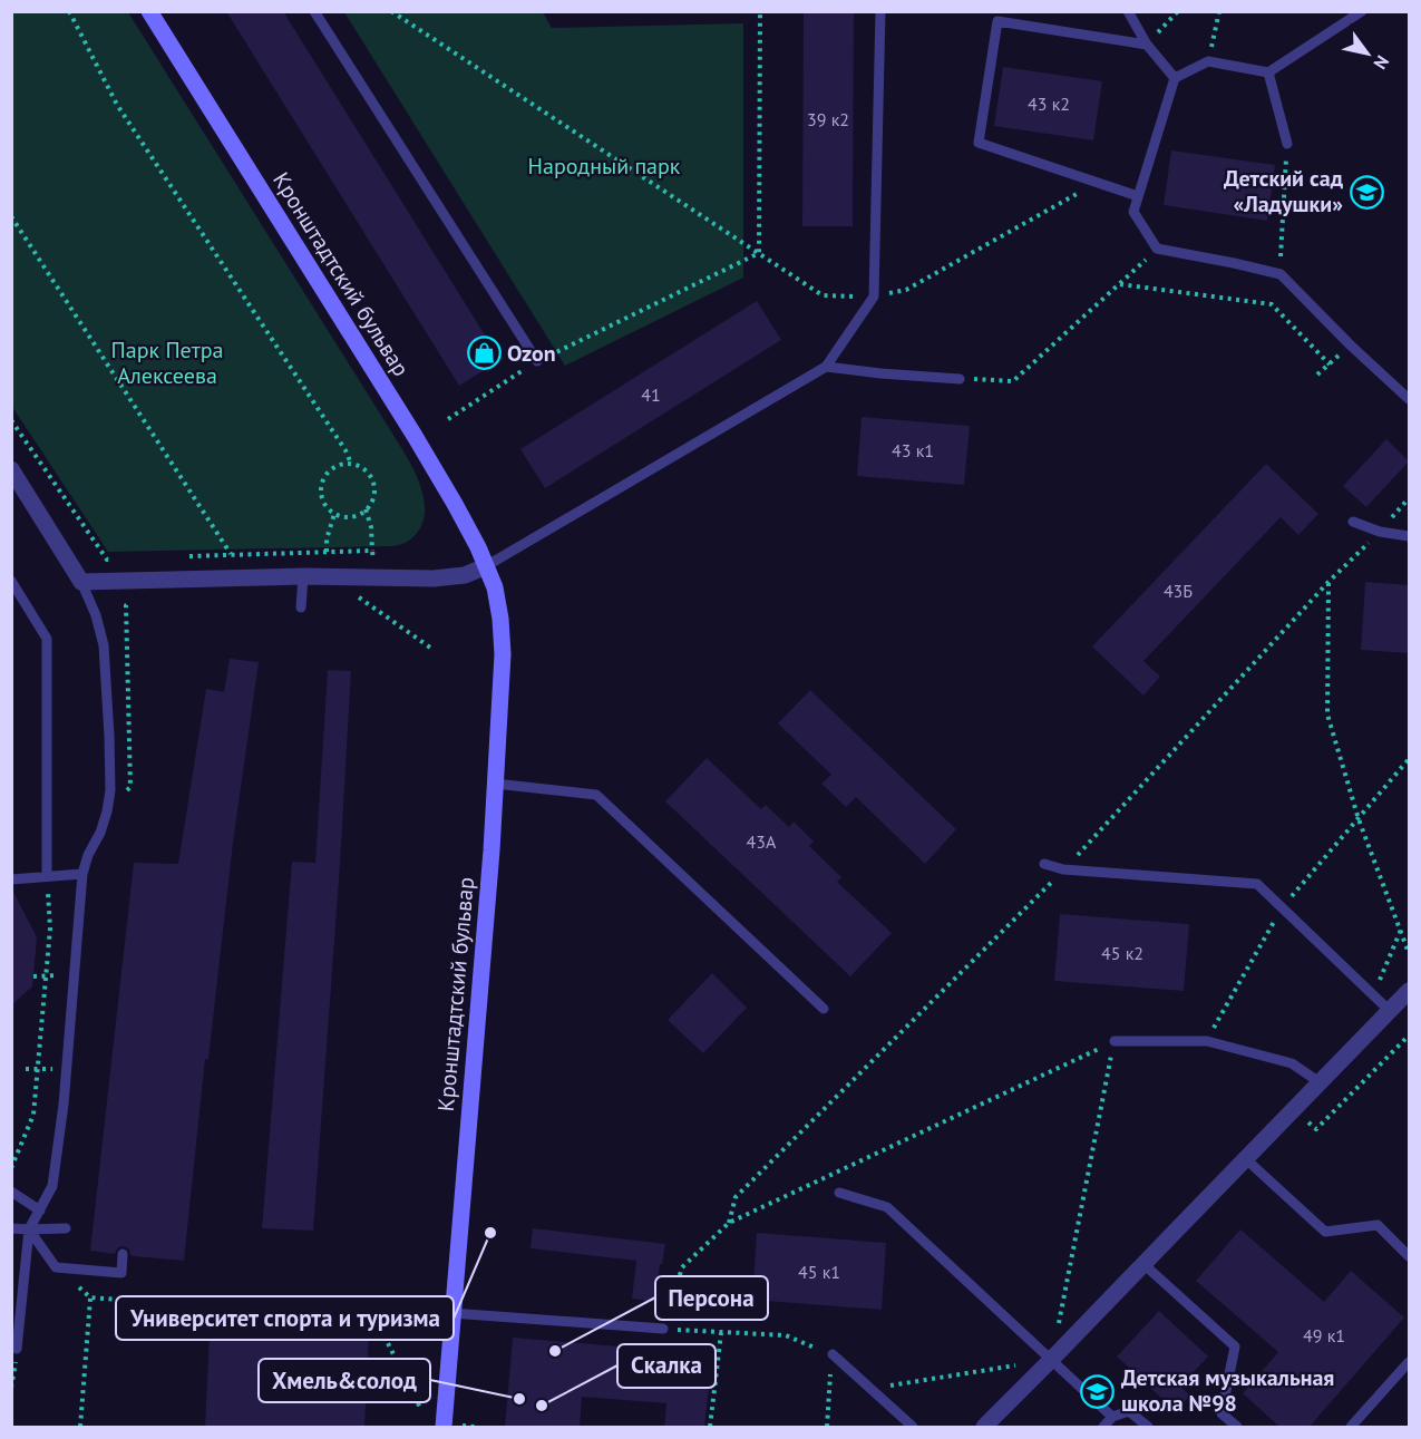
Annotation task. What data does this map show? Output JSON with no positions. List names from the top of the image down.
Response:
{
  "streets": {
    "main road": ["Кронштадтский бульвар"]
  },
  "parks": ["Народный парк", "Парк Петра Алексеева"],
  "places": {
    "school or university": ["Детский сад «Ладушки»", "Детская музыкальная школа №98"],
    "shop": ["Ozon"],
    "other": [
      "Университет спорта и туризма",
      "Персона",
      "Хмель&солод",
      "Скалка"
    ]
  },
  "house_numbers": [
    "43 к2",
    "39 к2",
    "41",
    "43 к1",
    "43Б",
    "43А",
    "45 к2",
    "45 к1",
    "49 к1"
  ],
  "north": "bottom right"
}
